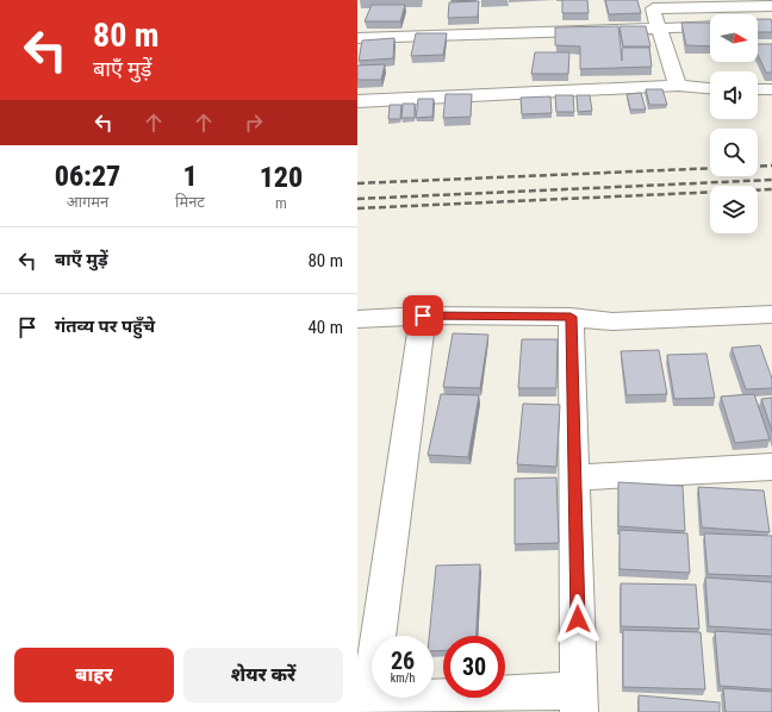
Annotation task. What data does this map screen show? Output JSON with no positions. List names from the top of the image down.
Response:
{
  "north": "right",
  "page": {
    "turn": ["80 m", "बाएँ मुड़ें"],
    "eta": [
      "06:27",
      "आगमन",
      "1",
      "मिनट",
      "120",
      "m"
    ],
    "list": [
      {
        "name": "बाएँ मुड़ें",
        "value": "80 m"
      },
      {
        "name": "गंतव्य पर पहुँचे",
        "value": "40 m"
      }
    ],
    "speed": "26 km/h",
    "limit": "30",
    "buttons": ["बाहर", "शेयर करें"]
  }
}
